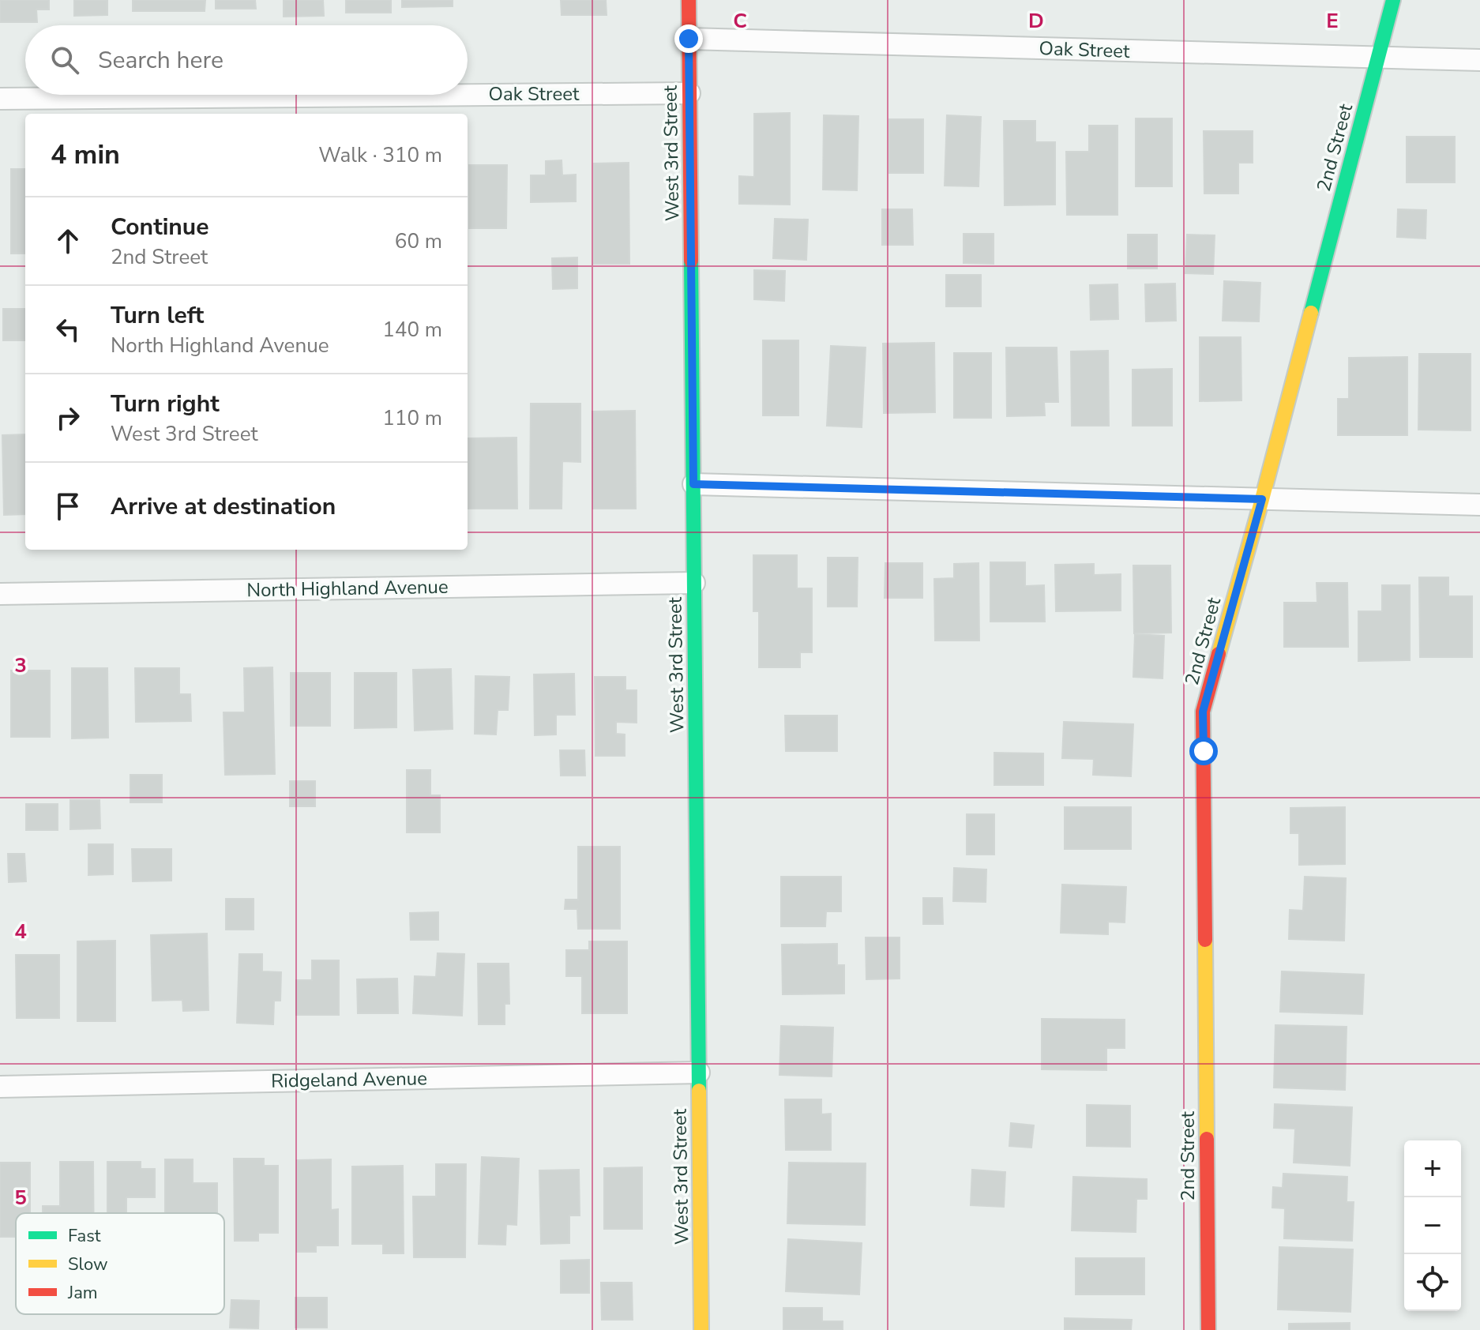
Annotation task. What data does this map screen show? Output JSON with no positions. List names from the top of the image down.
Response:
{
  "streets": {
    "street": [
      "Oak Street",
      "2nd Street",
      "West 3rd Street",
      "North Highland Avenue",
      "Ridgeland Avenue"
    ]
  },
  "crossings": [
    ["Oak Street", "2nd Street"],
    ["Oak Street", "West 3rd Street"],
    ["West 3rd Street", "North Highland Avenue"],
    ["West 3rd Street", "Ridgeland Avenue"]
  ],
  "legend": ["Fast", "Slow", "Jam"],
  "page": {
    "search": "Search here",
    "heading": ["4 min", "Walk · 310 m"],
    "list": [
      ["Continue", "2nd Street", "60 m"],
      ["Turn left", "North Highland Avenue", "140 m"],
      ["Turn right", "West 3rd Street", "110 m"],
      "Arrive at destination"
    ],
    "map_buttons": ["+", "−"]
  },
  "grid": {
    "columns": ["C", "D", "E"],
    "rows": ["3", "4", "5"]
  }
}
